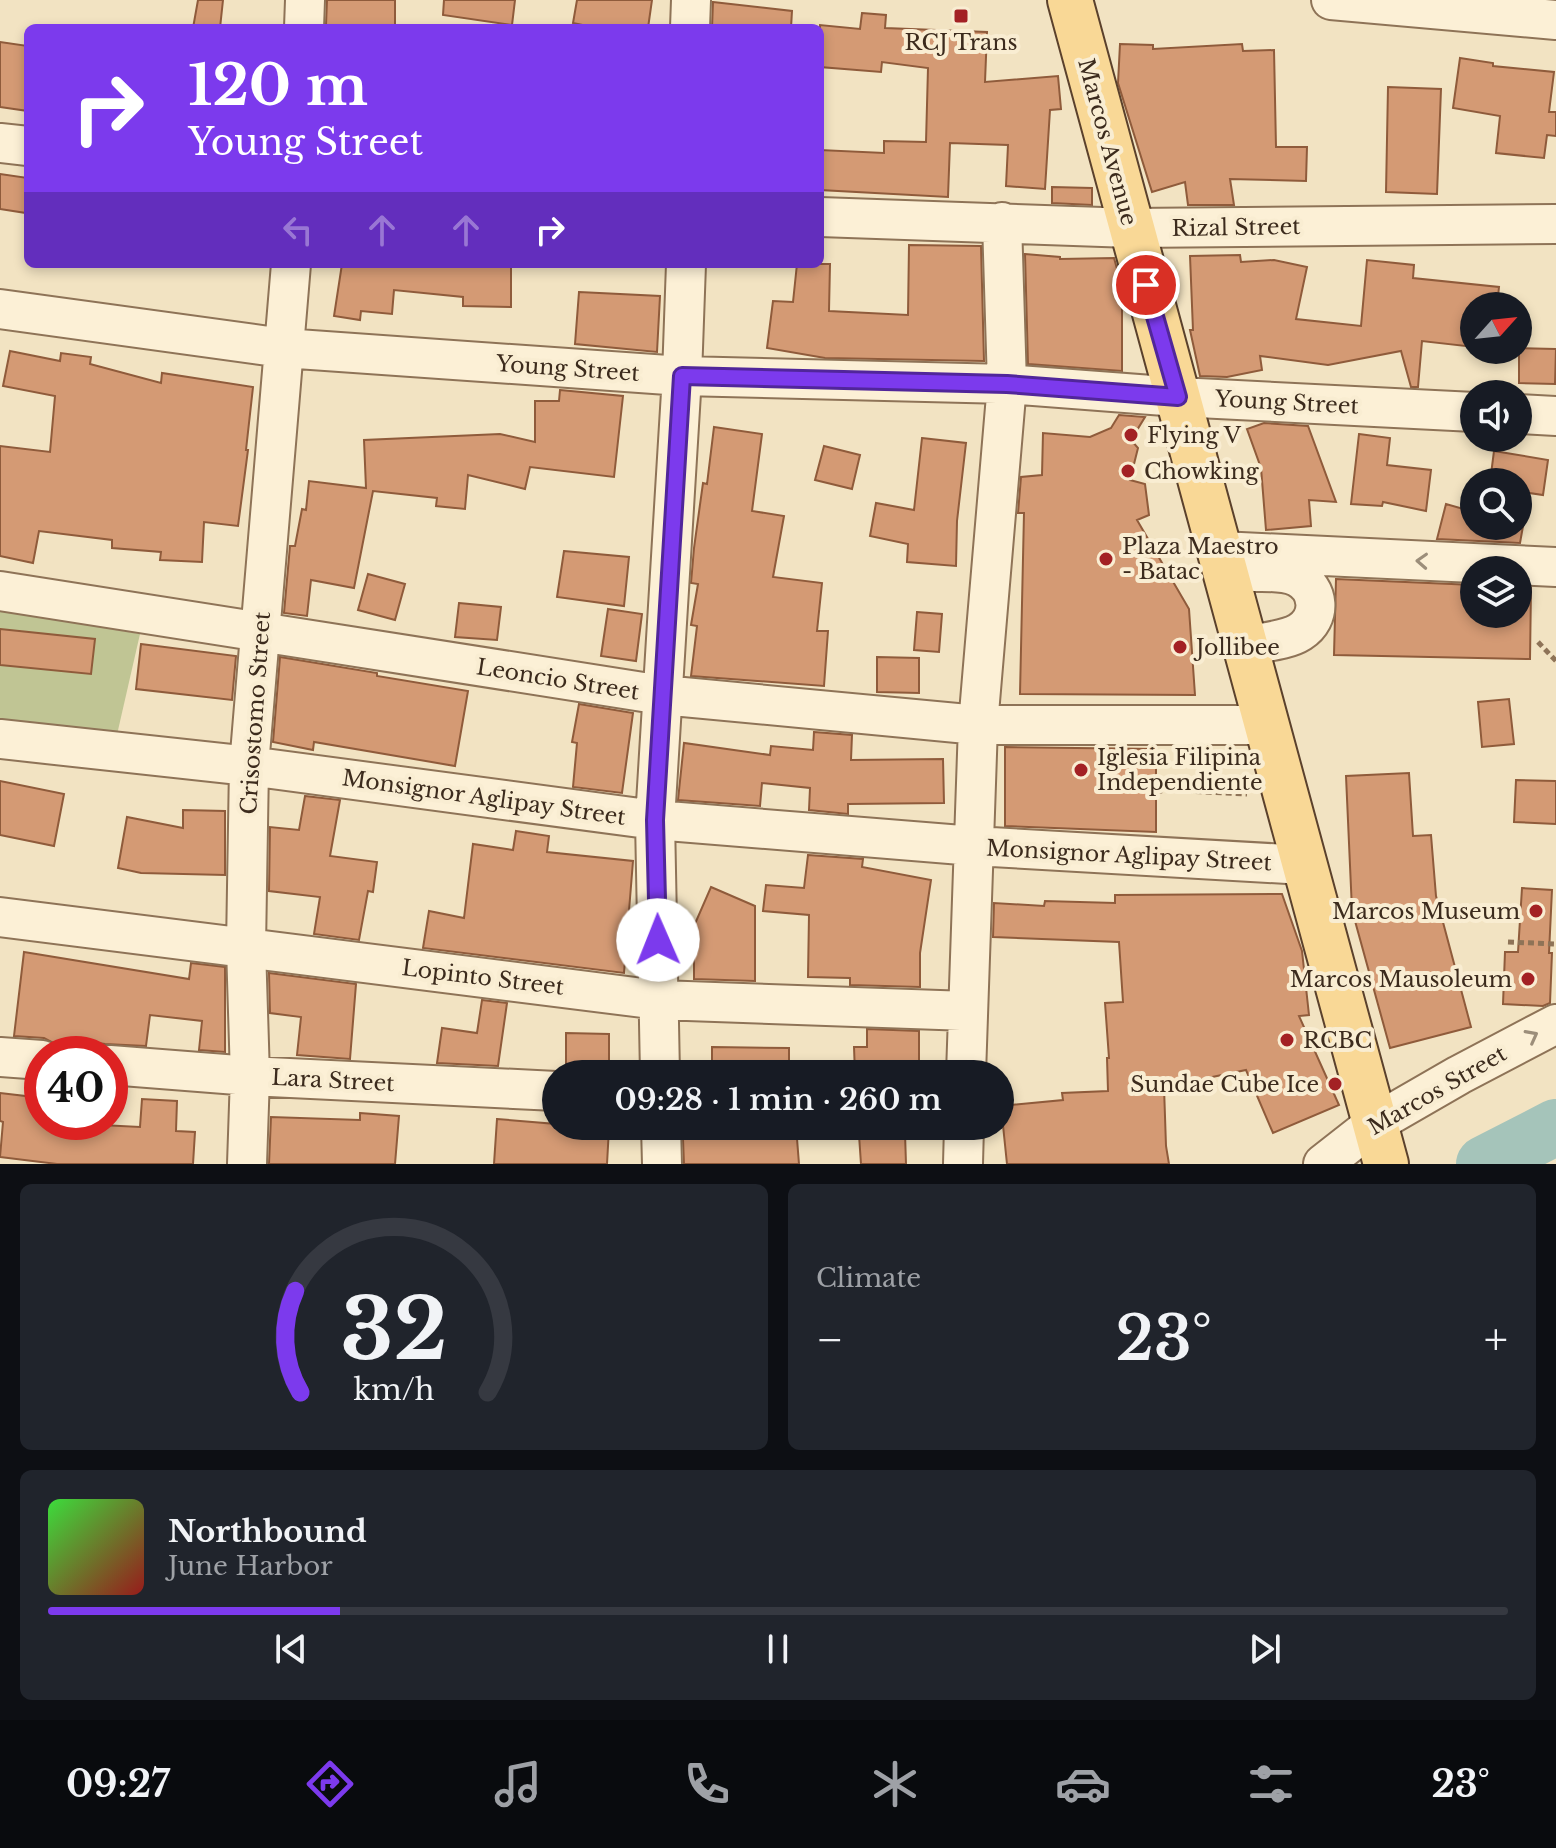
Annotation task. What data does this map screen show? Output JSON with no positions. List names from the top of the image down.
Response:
{
  "streets": {
    "main road": ["Marcos Avenue"],
    "street": [
      "Rizal Street",
      "Young Street",
      "Leoncio Street",
      "Crisostomo Street",
      "Monsignor Aglipay Street",
      "Lopinto Street",
      "Lara Street",
      "Marcos Street"
    ]
  },
  "crossings": [
    ["Marcos Avenue", "Rizal Street"],
    ["Marcos Avenue", "Young Street"],
    ["Marcos Avenue", "Leoncio Street"],
    ["Marcos Avenue", "Monsignor Aglipay Street"],
    ["Marcos Avenue", "Marcos Street"],
    ["Young Street", "Crisostomo Street"],
    ["Leoncio Street", "Crisostomo Street"],
    ["Crisostomo Street", "Monsignor Aglipay Street"],
    ["Crisostomo Street", "Lopinto Street"],
    ["Crisostomo Street", "Lara Street"]
  ],
  "one_way": ["Marcos Street"],
  "places": {
    "transit": ["RCJ Trans"],
    "other": [
      "Flying V",
      "Chowking",
      "Plaza Maestro - Batac",
      "Jollibee",
      "Iglesia Filipina Independiente",
      "Marcos Museum",
      "Marcos Mausoleum",
      "RCBC",
      "Sundae Cube Ice"
    ]
  },
  "north": "top right",
  "page": {
    "turn": ["120 m", "Young Street"],
    "limit": "40",
    "trip": "09:28 · 1 min · 260 m",
    "tile": "Climate",
    "heat": ["−", "23°", "+"],
    "song": ["Northbound", "June Harbor"],
    "tabs": ["09:27", "23°"],
    "gauge": ["32", "km/h"]
  }
}
